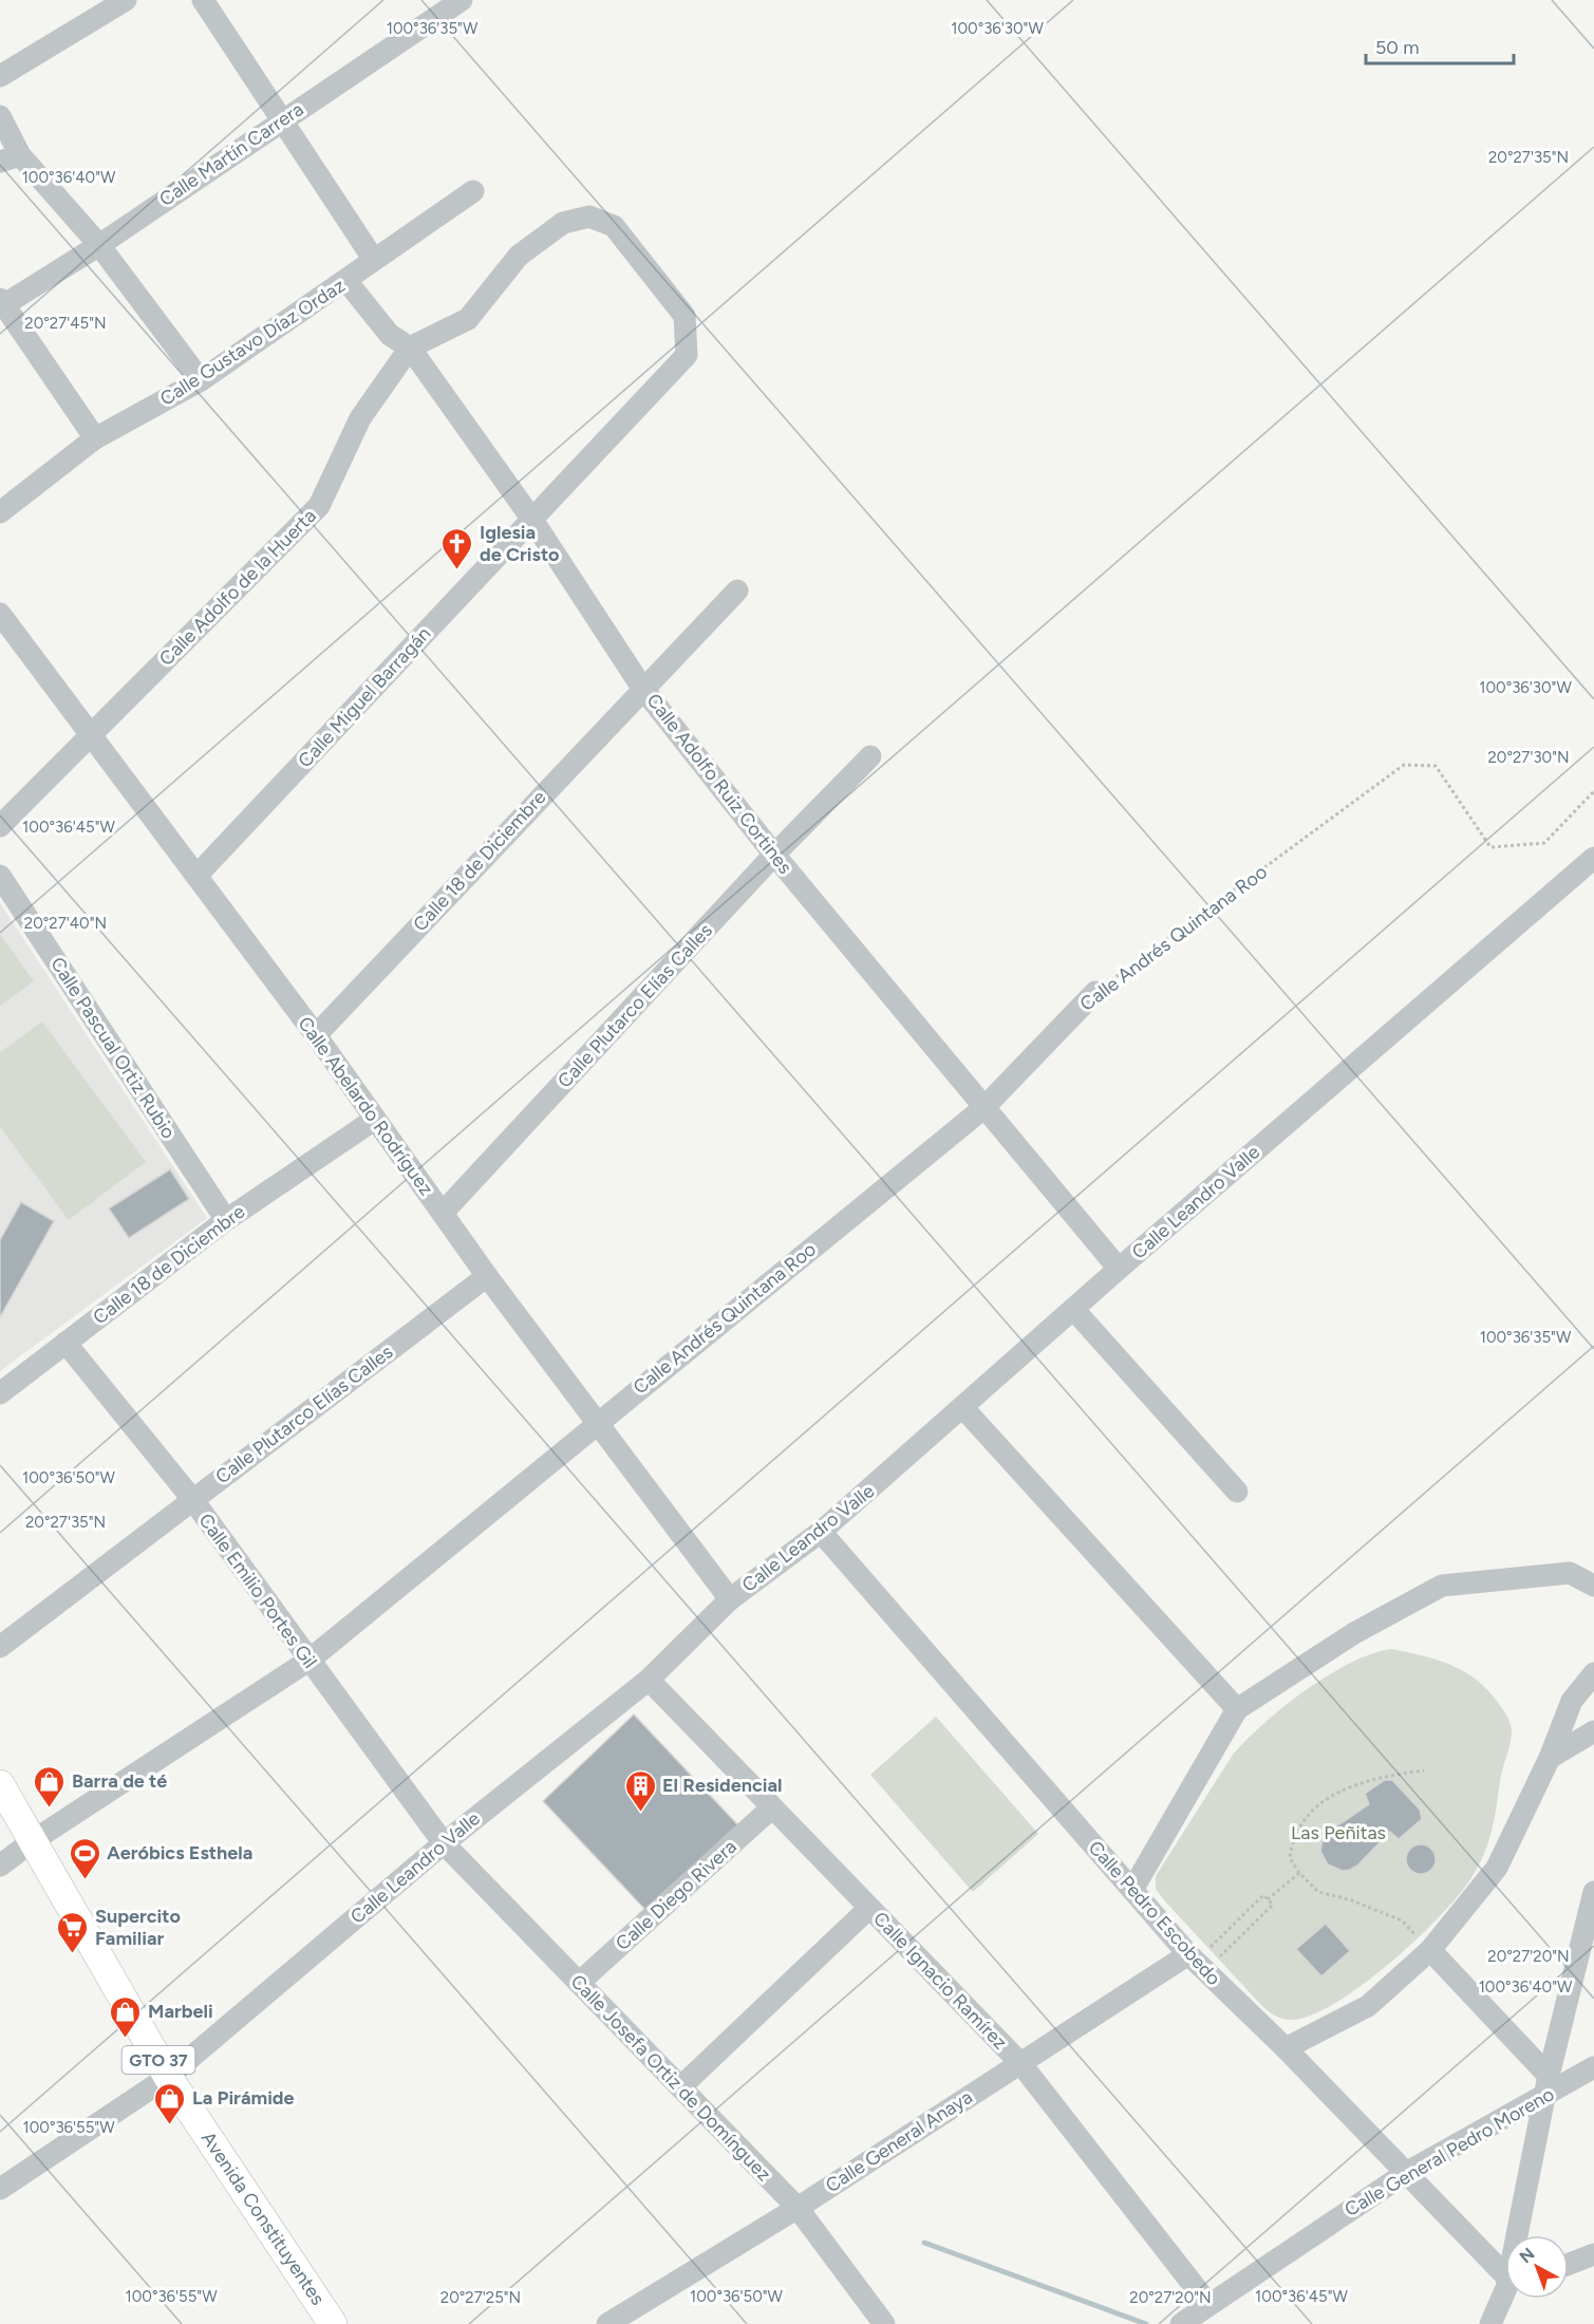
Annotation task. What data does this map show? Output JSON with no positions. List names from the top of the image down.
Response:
{
  "streets": {
    "main road": ["GTO 37", "Avenida Constituyentes"],
    "street": [
      "Calle Martín Carrera",
      "Calle Gustavo Díaz Ordaz",
      "Calle Adolfo de la Huerta",
      "Calle Miguel Barragán",
      "Calle Adolfo Ruiz Cortines",
      "Calle 18 de Diciembre",
      "Calle Andrés Quintana Roo",
      "Calle Plutarco Elías Calles",
      "Calle Pascual Ortiz Rubio",
      "Calle Abelardo Rodríguez",
      "Calle Leandro Valle",
      "Calle Emilio Portes Gil",
      "Calle Diego Rivera",
      "Calle Pedro Escobedo",
      "Calle Ignacio Ramírez",
      "Calle Josefa Ortiz de Domínguez",
      "Calle General Anaya",
      "Calle General Pedro Moreno"
    ]
  },
  "crossings": [
    ["Calle Gustavo Díaz Ordaz", "Calle Adolfo Ruiz Cortines"],
    ["Calle Adolfo de la Huerta", "Calle Miguel Barragán"],
    ["Calle Adolfo de la Huerta", "Calle Adolfo Ruiz Cortines"],
    ["Calle Adolfo de la Huerta", "Calle Abelardo Rodríguez"],
    ["Calle Miguel Barragán", "Calle Adolfo Ruiz Cortines"],
    ["Calle Miguel Barragán", "Calle Abelardo Rodríguez"],
    ["Calle Adolfo Ruiz Cortines", "Calle 18 de Diciembre"],
    ["Calle Adolfo Ruiz Cortines", "Calle Andrés Quintana Roo"],
    ["Calle Adolfo Ruiz Cortines", "Calle Plutarco Elías Calles"],
    ["Calle Adolfo Ruiz Cortines", "Calle Leandro Valle"],
    ["Calle 18 de Diciembre", "Calle Pascual Ortiz Rubio"],
    ["Calle 18 de Diciembre", "Calle Abelardo Rodríguez"],
    ["Calle 18 de Diciembre", "Calle Emilio Portes Gil"],
    ["Calle Andrés Quintana Roo", "Calle Abelardo Rodríguez"],
    ["Calle Andrés Quintana Roo", "Calle Emilio Portes Gil"],
    ["Calle Andrés Quintana Roo", "Avenida Constituyentes"],
    ["Calle Plutarco Elías Calles", "Calle Abelardo Rodríguez"],
    ["Calle Plutarco Elías Calles", "Calle Emilio Portes Gil"],
    ["Calle Abelardo Rodríguez", "Calle Leandro Valle"],
    ["Calle Leandro Valle", "Calle Emilio Portes Gil"],
    ["Calle Leandro Valle", "Calle Pedro Escobedo"],
    ["Calle Leandro Valle", "Calle Ignacio Ramírez"],
    ["Calle Leandro Valle", "Calle Josefa Ortiz de Domínguez"],
    ["Calle Leandro Valle", "Avenida Constituyentes"],
    ["Calle Emilio Portes Gil", "Calle Josefa Ortiz de Domínguez"],
    ["Calle Diego Rivera", "Calle Ignacio Ramírez"],
    ["Calle Diego Rivera", "Calle Josefa Ortiz de Domínguez"],
    ["Calle Pedro Escobedo", "Calle General Anaya"],
    ["Calle Pedro Escobedo", "Calle General Pedro Moreno"],
    ["Calle Ignacio Ramírez", "Calle General Anaya"],
    ["Calle Ignacio Ramírez", "Calle General Pedro Moreno"],
    ["Calle Josefa Ortiz de Domínguez", "Calle General Anaya"]
  ],
  "parks": ["Las Peñitas"],
  "places": {
    "church": ["Iglesia de Cristo"],
    "shop": ["Barra de té", "Marbeli", "La Pirámide"],
    "building": ["El Residencial"],
    "sports": ["Aeróbics Esthela"],
    "supermarket": ["Supercito Familiar"]
  },
  "scale_bar": "50 m",
  "north": "top left",
  "coordinates": [
    "100°36'35\"W",
    "100°36'30\"W",
    "20°27'35\"N",
    "100°36'40\"W",
    "20°27'45\"N",
    "20°27'30\"N",
    "100°36'45\"W",
    "20°27'40\"N",
    "100°36'50\"W",
    "20°27'20\"N",
    "100°36'55\"W",
    "20°27'25\"N"
  ]
}
